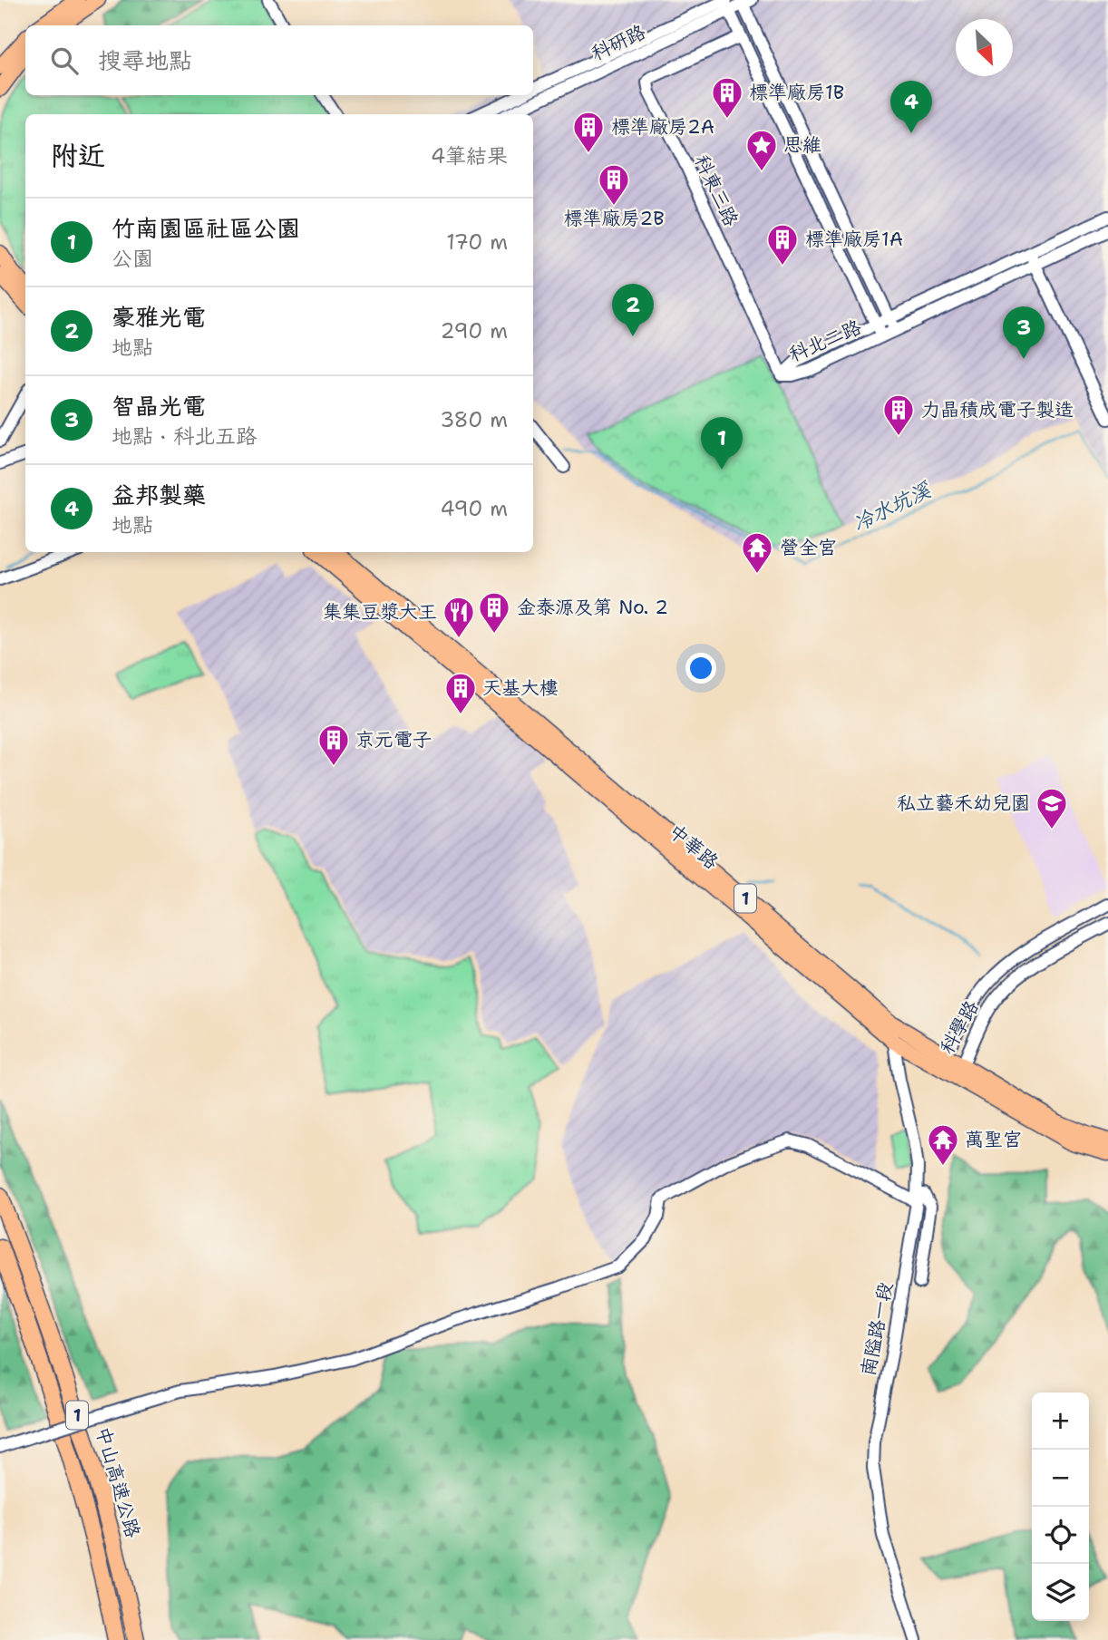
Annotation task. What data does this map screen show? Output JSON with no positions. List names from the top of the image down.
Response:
{
  "streets": {
    "highway": ["1", "中山高速公路"],
    "main road": ["中華路"],
    "street": [
      "科研路",
      "科東三路",
      "科北二路",
      "科學路",
      "南隘路一段"
    ]
  },
  "crossings": [
    ["科東三路", "科北二路"],
    ["中華路", "科學路"],
    ["中華路", "南隘路一段"]
  ],
  "water": ["冷水坑溪"],
  "places": {
    "building": [
      "標準廠房1B",
      "標準廠房2A",
      "標準廠房2B",
      "標準廠房1A",
      "力晶積成電子製造",
      "金泰源及第 No. 2",
      "天基大樓",
      "京元電子"
    ],
    "place": ["思維"],
    "temple": ["營全宮", "萬聖宮"],
    "restaurant": ["集集豆漿大王"],
    "school or university": ["私立藝禾幼兒園"]
  },
  "north": "bottom right",
  "page": {
    "search": "搜尋地點",
    "pins": [
      "4",
      "2",
      "3",
      "1"
    ],
    "heading": ["附近", "4筆結果"],
    "list": [
      {
        "mark": "1",
        "name": "竹南園區社區公園",
        "note": "公園",
        "value": "170 m"
      },
      {
        "mark": "2",
        "name": "豪雅光電",
        "note": "地點",
        "value": "290 m"
      },
      {
        "mark": "3",
        "name": "智晶光電",
        "note": "地點 · 科北五路",
        "value": "380 m"
      },
      {
        "mark": "4",
        "name": "益邦製藥",
        "note": "地點",
        "value": "490 m"
      }
    ],
    "map_buttons": ["+", "−"]
  }
}
